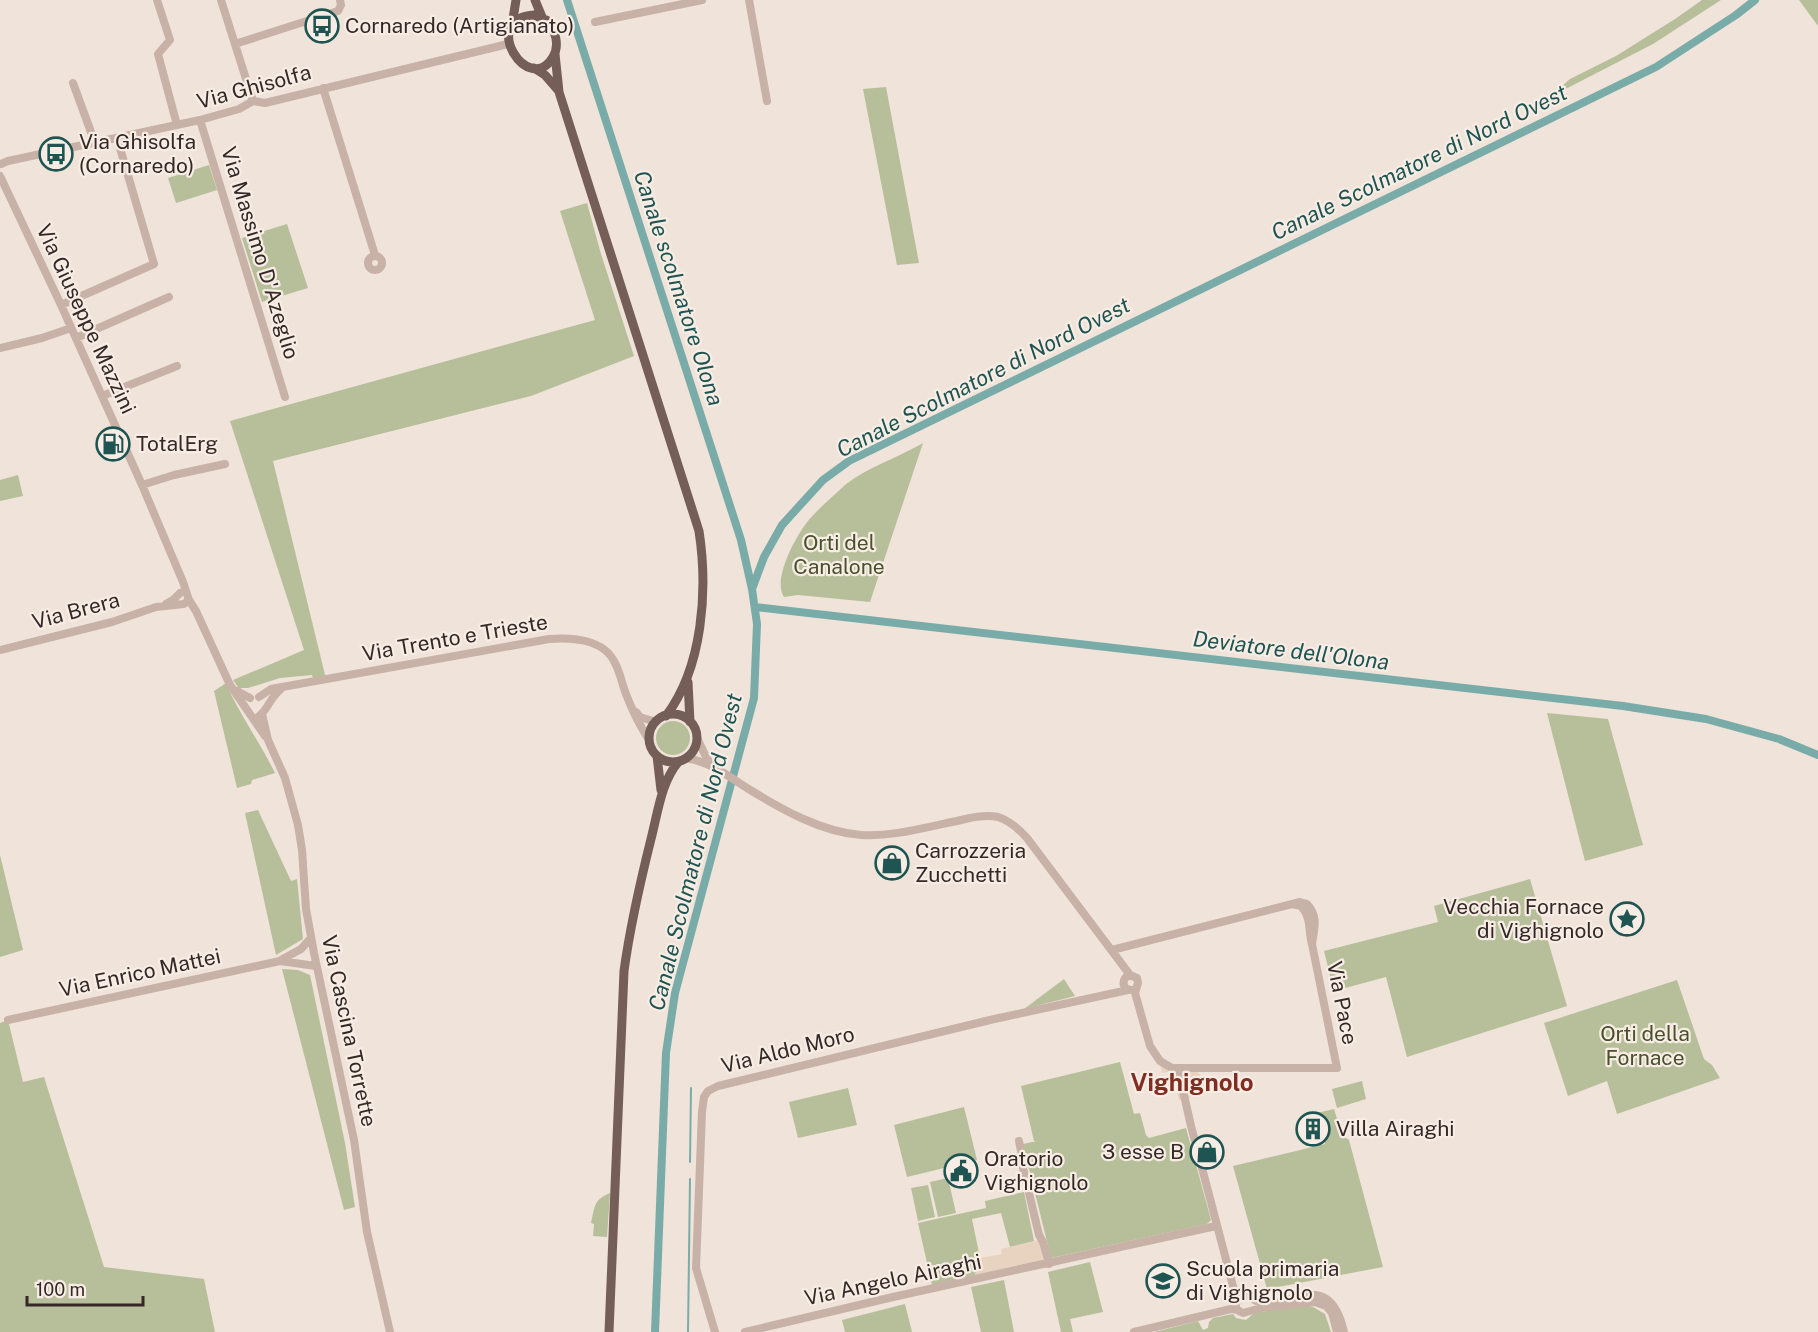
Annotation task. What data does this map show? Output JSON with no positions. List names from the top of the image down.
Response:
{
  "streets": {
    "street": [
      "Via Ghisolfa",
      "Via Massimo D'Azeglio",
      "Via Giuseppe Mazzini",
      "Via Brera",
      "Via Trento e Trieste",
      "Via Enrico Mattei",
      "Via Pace",
      "Via Cascina Torrette",
      "Via Aldo Moro",
      "Via Angelo Airaghi"
    ]
  },
  "crossings": [
    ["Via Ghisolfa", "Via Massimo D'Azeglio"],
    ["Via Giuseppe Mazzini", "Via Brera"],
    ["Via Giuseppe Mazzini", "Via Trento e Trieste"],
    ["Via Giuseppe Mazzini", "Via Cascina Torrette"],
    ["Via Trento e Trieste", "Via Cascina Torrette"],
    ["Via Enrico Mattei", "Via Cascina Torrette"]
  ],
  "districts": ["Vighignolo"],
  "water": ["Canale Scolmatore di Nord Ovest", "Canale scolmatore Olona", "Deviatore dell'Olona"],
  "parks": ["Orti del Canalone", "Orti della Fornace"],
  "places": {
    "bus stop": ["Cornaredo (Artigianato)", "Via Ghisolfa (Cornaredo)"],
    "fuel station": ["TotalErg"],
    "shop": ["Carrozzeria Zucchetti", "3 esse B"],
    "place": ["Vecchia Fornace di Vighignolo"],
    "building": ["Villa Airaghi"],
    "public building": ["Oratorio Vighignolo"],
    "school or university": ["Scuola primaria di Vighignolo"]
  },
  "scale_bar": "100 m"
}
